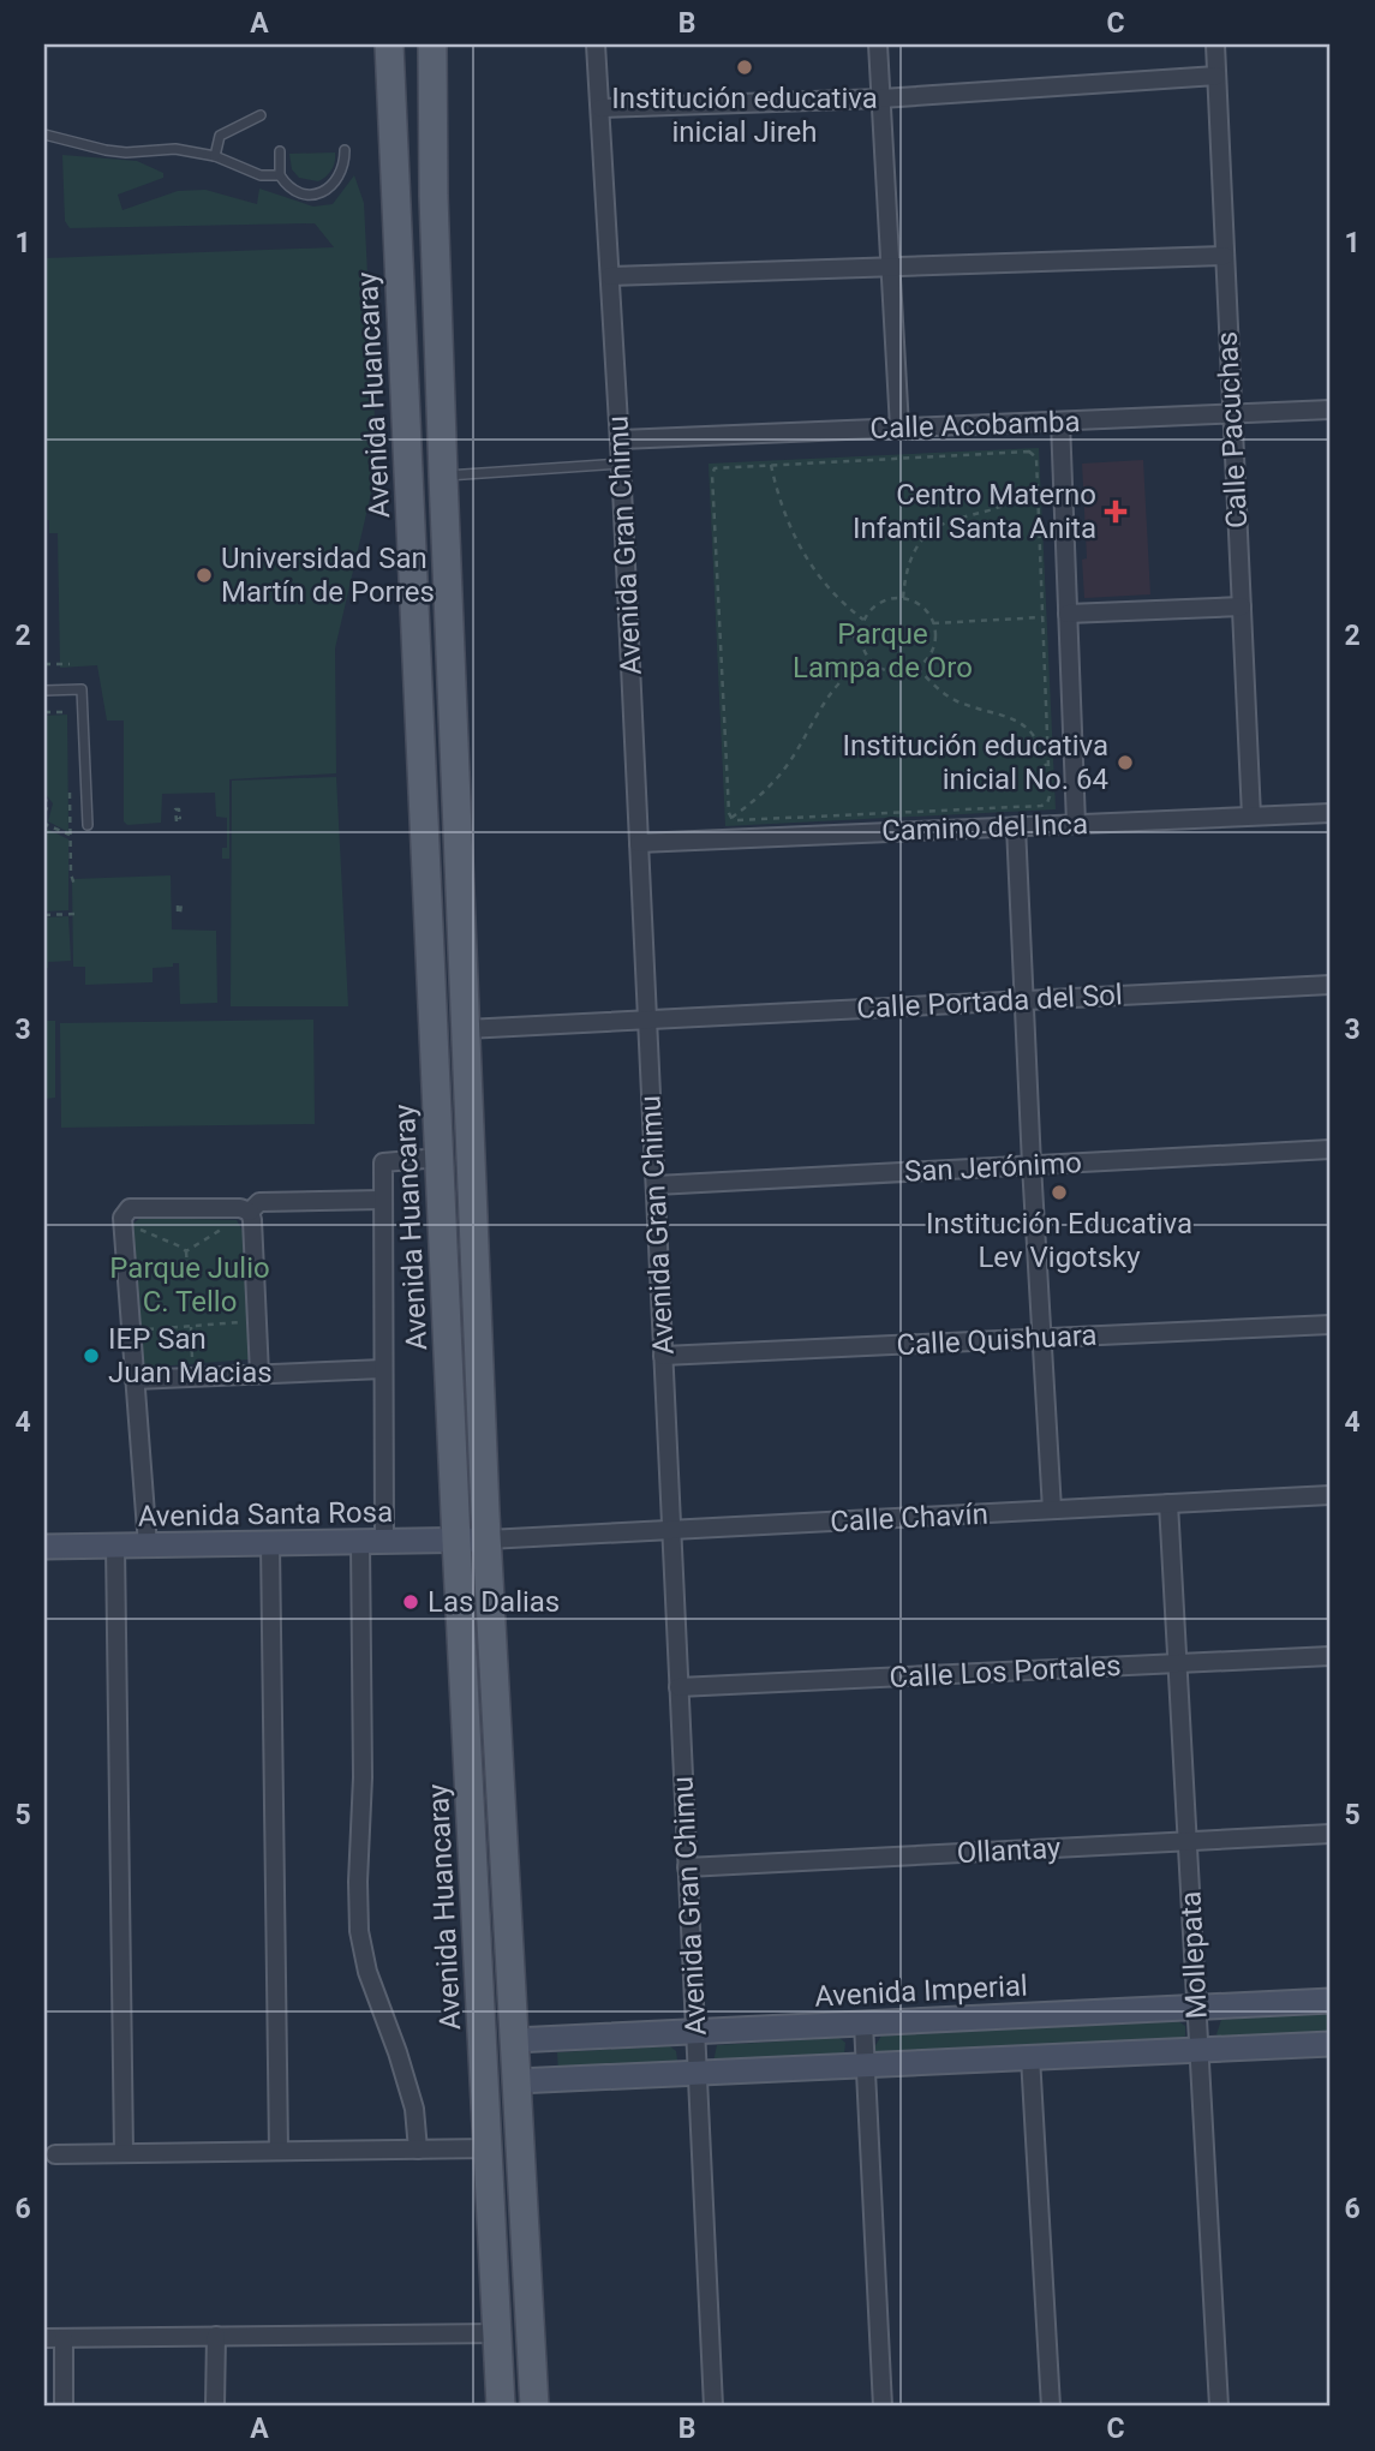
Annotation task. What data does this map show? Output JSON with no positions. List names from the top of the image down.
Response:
{
  "streets": {
    "main road": ["Avenida Huancaray"],
    "street": [
      "Calle Acobamba",
      "Calle Pacuchas",
      "Avenida Gran Chimu",
      "Camino del Inca",
      "Calle Portada del Sol",
      "San Jerónimo",
      "Calle Quishuara",
      "Avenida Santa Rosa",
      "Calle Chavín",
      "Calle Los Portales",
      "Ollantay",
      "Mollepata",
      "Avenida Imperial"
    ]
  },
  "crossings": [
    ["Avenida Huancaray", "Calle Portada del Sol"],
    ["Avenida Huancaray", "Avenida Santa Rosa"],
    ["Avenida Huancaray", "Calle Chavín"],
    ["Avenida Huancaray", "Avenida Imperial"],
    ["Calle Acobamba", "Calle Pacuchas"],
    ["Calle Acobamba", "Avenida Gran Chimu"],
    ["Calle Pacuchas", "Camino del Inca"],
    ["Avenida Gran Chimu", "Camino del Inca"],
    ["Avenida Gran Chimu", "Calle Portada del Sol"],
    ["Avenida Gran Chimu", "San Jerónimo"],
    ["Avenida Gran Chimu", "Calle Quishuara"],
    ["Avenida Gran Chimu", "Calle Chavín"],
    ["Avenida Gran Chimu", "Calle Los Portales"],
    ["Avenida Gran Chimu", "Ollantay"],
    ["Avenida Gran Chimu", "Avenida Imperial"],
    ["Avenida Santa Rosa", "Calle Chavín"],
    ["Calle Chavín", "Mollepata"],
    ["Calle Los Portales", "Mollepata"],
    ["Ollantay", "Mollepata"],
    ["Mollepata", "Avenida Imperial"]
  ],
  "parks": ["Parque Lampa de Oro", "Parque Julio C. Tello"],
  "places": {
    "other": [
      "Institución educativa inicial Jireh",
      "Universidad San Martín de Porres",
      "Institución educativa inicial No. 64",
      "Institución Educativa Lev Vigotsky",
      "IEP San Juan Macias",
      "Las Dalias"
    ],
    "health": ["Centro Materno Infantil Santa Anita"]
  },
  "grid": {
    "columns": ["A", "B", "C"],
    "rows": [
      "1",
      "2",
      "3",
      "4",
      "5",
      "6"
    ]
  }
}
